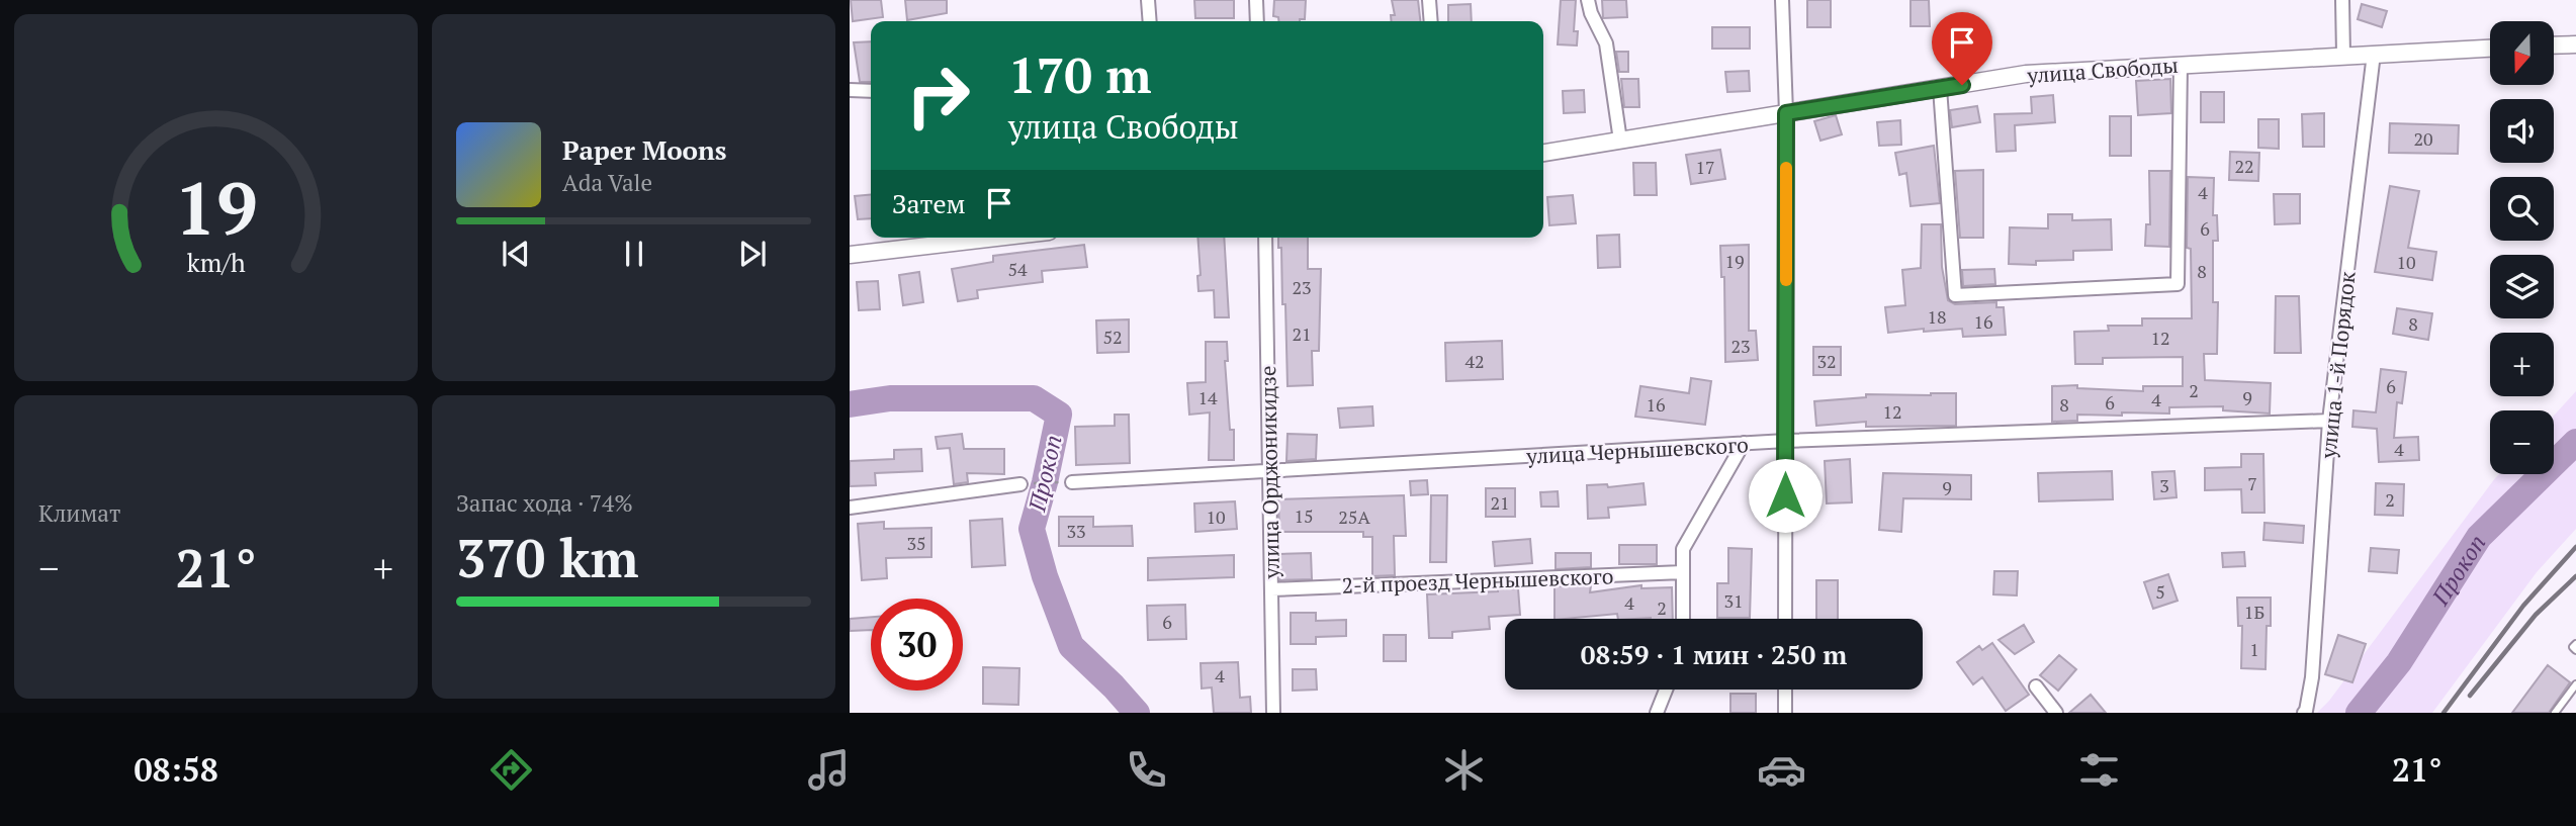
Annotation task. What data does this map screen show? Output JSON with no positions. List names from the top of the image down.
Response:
{
  "streets": {
    "main road": ["улица Свободы"],
    "street": [
      "улица 1-й Порядок",
      "улица Чернышевского",
      "улица Орджоникидзе",
      "2-й проезд Чернышевского"
    ]
  },
  "crossings": [
    ["улица Свободы", "улица 1-й Порядок"],
    ["улица 1-й Порядок", "улица Чернышевского"],
    ["улица Чернышевского", "улица Орджоникидзе"],
    ["улица Орджоникидзе", "2-й проезд Чернышевского"]
  ],
  "water": ["Прокоп"],
  "house_numbers": [
    "20",
    "22",
    "17",
    "4",
    "6",
    "19",
    "10",
    "54",
    "8",
    "23",
    "18",
    "16",
    "8",
    "21",
    "52",
    "12",
    "23",
    "42",
    "32",
    "6",
    "2",
    "14",
    "9",
    "4",
    "6",
    "16",
    "8",
    "12",
    "4",
    "7",
    "3",
    "9",
    "2",
    "21",
    "15",
    "10",
    "25А",
    "33",
    "35",
    "5",
    "31",
    "4",
    "2",
    "1Б",
    "6",
    "1",
    "4"
  ],
  "north": "bottom",
  "page": {
    "map_buttons": ["+", "−"],
    "turn": ["170 m", "улица Свободы"],
    "song": ["Paper Moons", "Ada Vale"],
    "then": "Затем",
    "tile": [
      "Климат",
      ["Запас хода · 74%", "370 km"]
    ],
    "heat": ["−", "21°", "+"],
    "limit": "30",
    "trip": "08:59 · 1 мин · 250 m",
    "tabs": ["08:58", "21°"],
    "gauge": ["19", "km/h"]
  }
}
